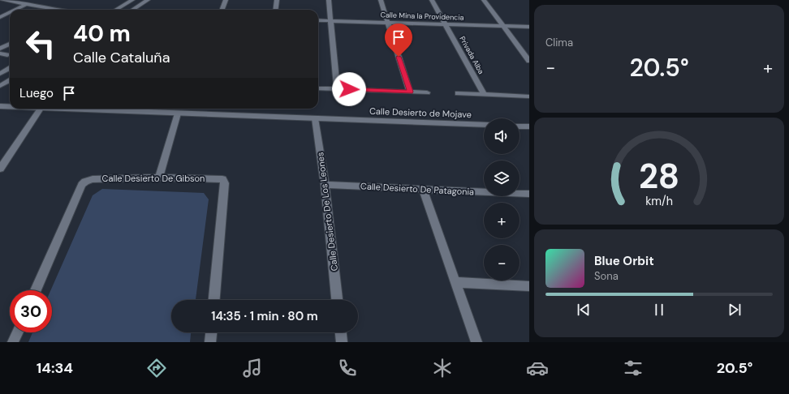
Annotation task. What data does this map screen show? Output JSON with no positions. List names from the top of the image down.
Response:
{
  "streets": {
    "street": [
      "Calle Mina la Providencia",
      "Privada Alba",
      "Calle Desierto de Mojave",
      "Calle Desierto De Gibson",
      "Calle Desierto De Patagonia",
      "Calle Desierto De Los Leones"
    ]
  },
  "crossings": [
    ["Calle Mina la Providencia", "Privada Alba"],
    ["Calle Desierto de Mojave", "Calle Desierto De Los Leones"],
    ["Calle Desierto De Patagonia", "Calle Desierto De Los Leones"]
  ],
  "page": {
    "tile": "Clima",
    "turn": ["40 m", "Calle Cataluña"],
    "heat": ["−", "20.5°", "+"],
    "then": "Luego",
    "map_buttons": ["+", "−"],
    "song": ["Blue Orbit", "Sona"],
    "limit": "30",
    "trip": "14:35 · 1 min · 80 m",
    "tabs": ["14:34", "20.5°"],
    "gauge": ["28", "km/h"]
  }
}
